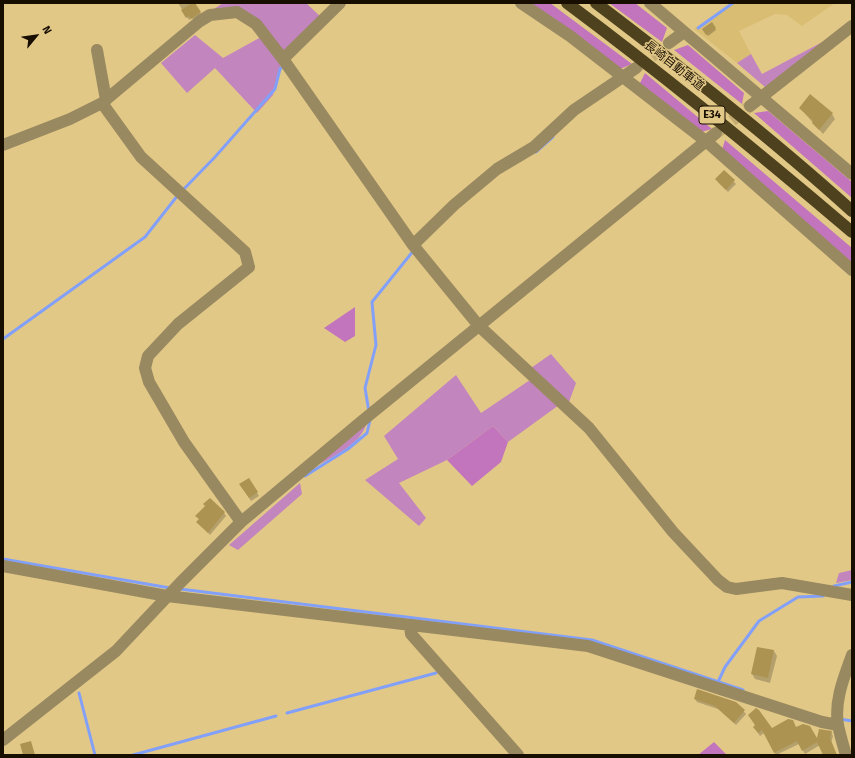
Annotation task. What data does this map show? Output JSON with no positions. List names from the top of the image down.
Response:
{
  "streets": {
    "highway": ["長崎自動車道", "E34"]
  },
  "north": "top right"
}
